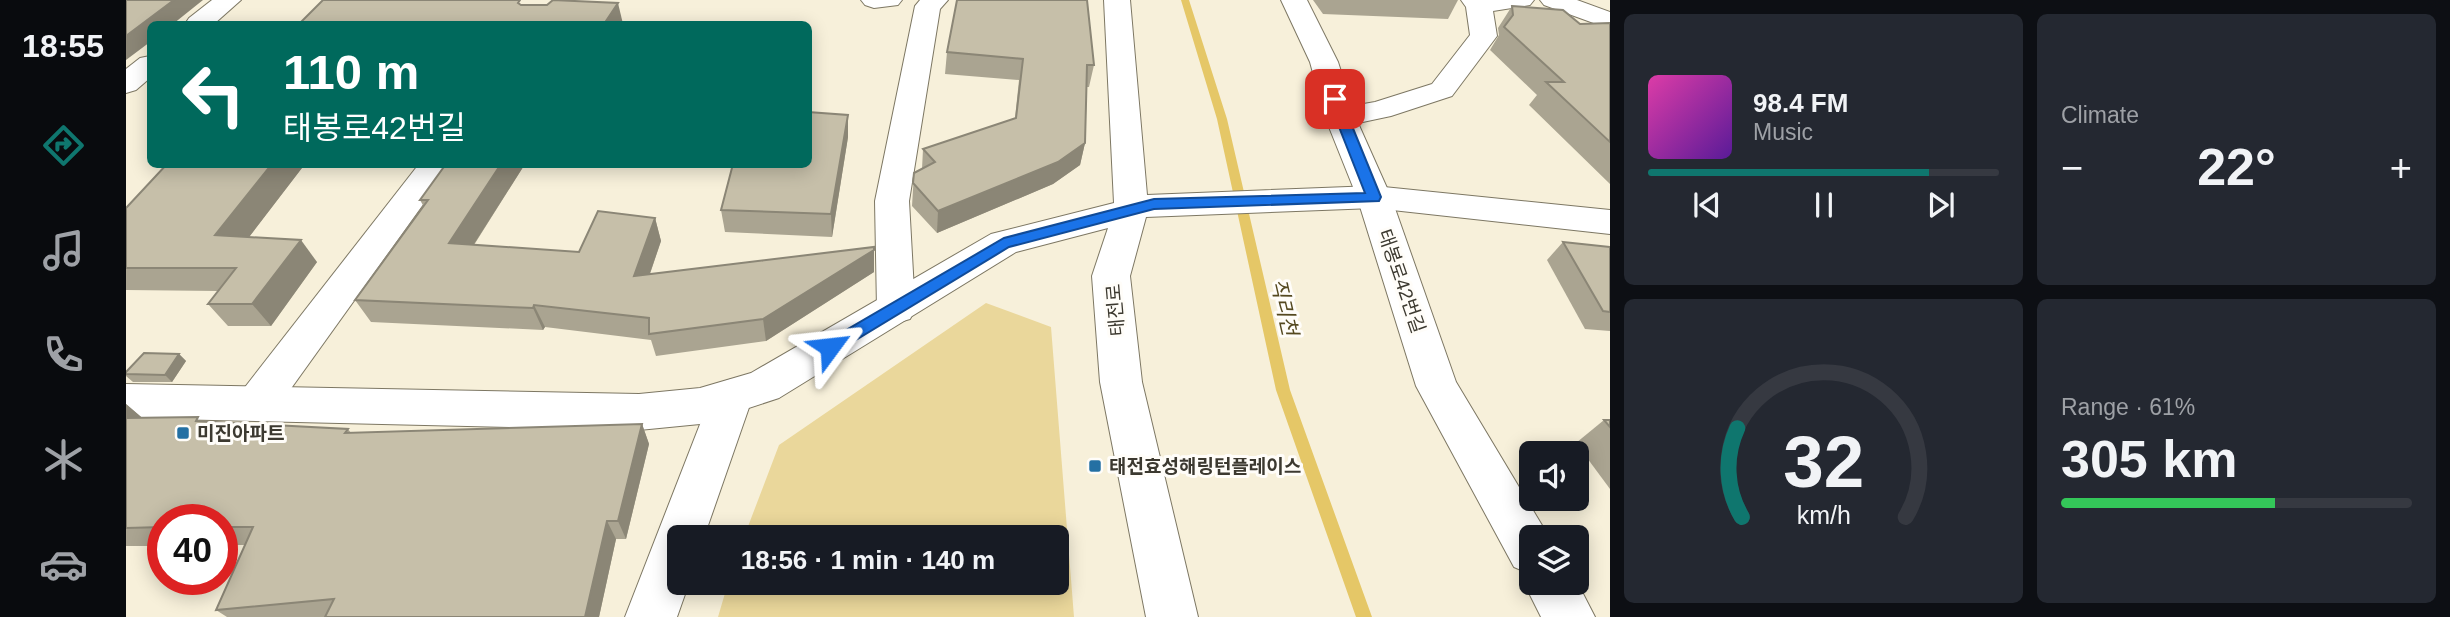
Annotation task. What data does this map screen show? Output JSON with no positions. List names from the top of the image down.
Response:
{
  "streets": {
    "street": ["태봉로42번길", "태전로"]
  },
  "water": ["직리천"],
  "places": {
    "transit": ["미진아파트", "태전효성해링턴플레이스"]
  },
  "page": {
    "tabs": "18:55",
    "tile": [
      "Climate",
      ["Range · 61%", "305 km"]
    ],
    "turn": ["110 m", "태봉로42번길"],
    "song": ["98.4 FM", "Music"],
    "heat": ["−", "22°", "+"],
    "limit": "40",
    "trip": "18:56 · 1 min · 140 m",
    "gauge": ["32", "km/h"]
  }
}
